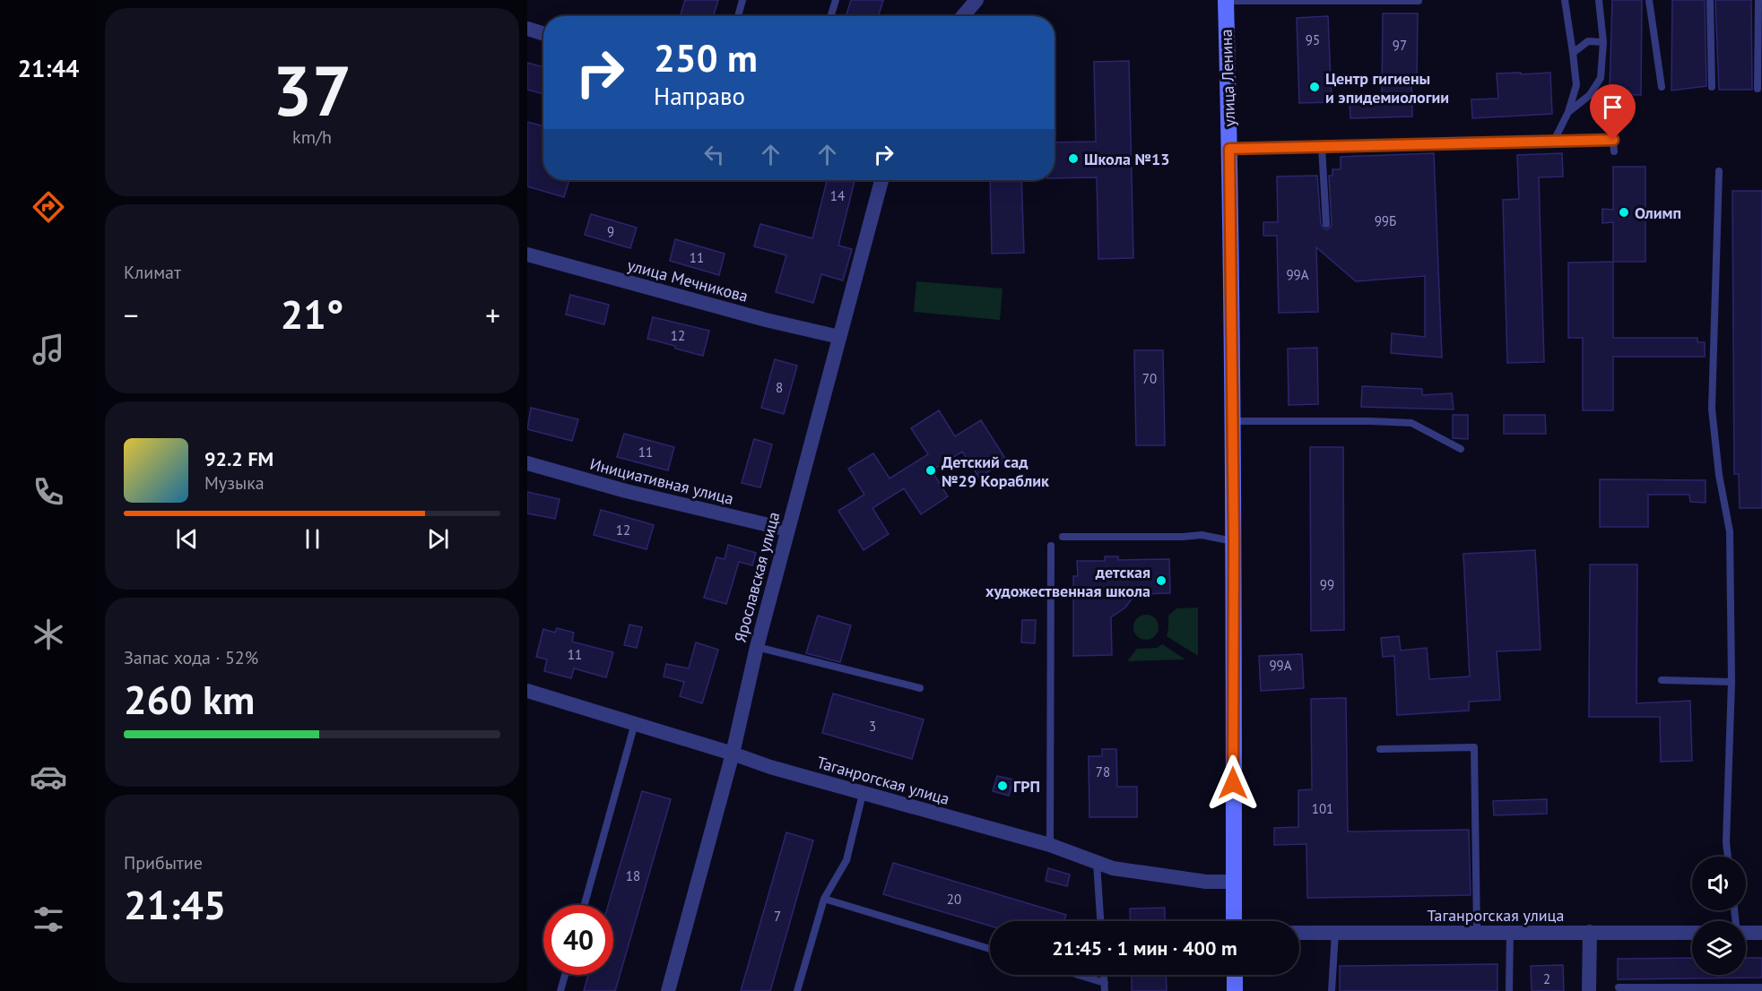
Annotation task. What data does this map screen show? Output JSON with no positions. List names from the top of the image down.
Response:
{
  "streets": {
    "street": [
      "улица Ленина",
      "улица Мечникова",
      "Инициативная улица",
      "Ярославская улица",
      "Таганрогская улица"
    ]
  },
  "crossings": [
    ["улица Ленина", "Таганрогская улица"],
    ["улица Мечникова", "Ярославская улица"],
    ["Инициативная улица", "Ярославская улица"],
    ["Ярославская улица", "Таганрогская улица"]
  ],
  "places": [
    "Центр гигиены и эпидемиологии",
    "Школа №13",
    "Олимп",
    "Детский сад №29 Кораблик",
    "детская художественная школа",
    "ГРП"
  ],
  "house_numbers": [
    "95",
    "97",
    "14",
    "99Б",
    "9",
    "11",
    "99А",
    "12",
    "70",
    "8",
    "11",
    "12",
    "99",
    "11",
    "99А",
    "3",
    "78",
    "101",
    "18",
    "20",
    "7",
    "2"
  ],
  "page": {
    "tabs": "21:44",
    "tile": [
      ["37", "km/h"],
      "Климат",
      ["Запас хода · 52%", "260 km"],
      ["Прибытие", "21:45"]
    ],
    "turn": ["250 m", "Направо"],
    "heat": ["−", "21°", "+"],
    "song": ["92.2 FM", "Музыка"],
    "limit": "40",
    "trip": "21:45 · 1 мин · 400 m"
  }
}
